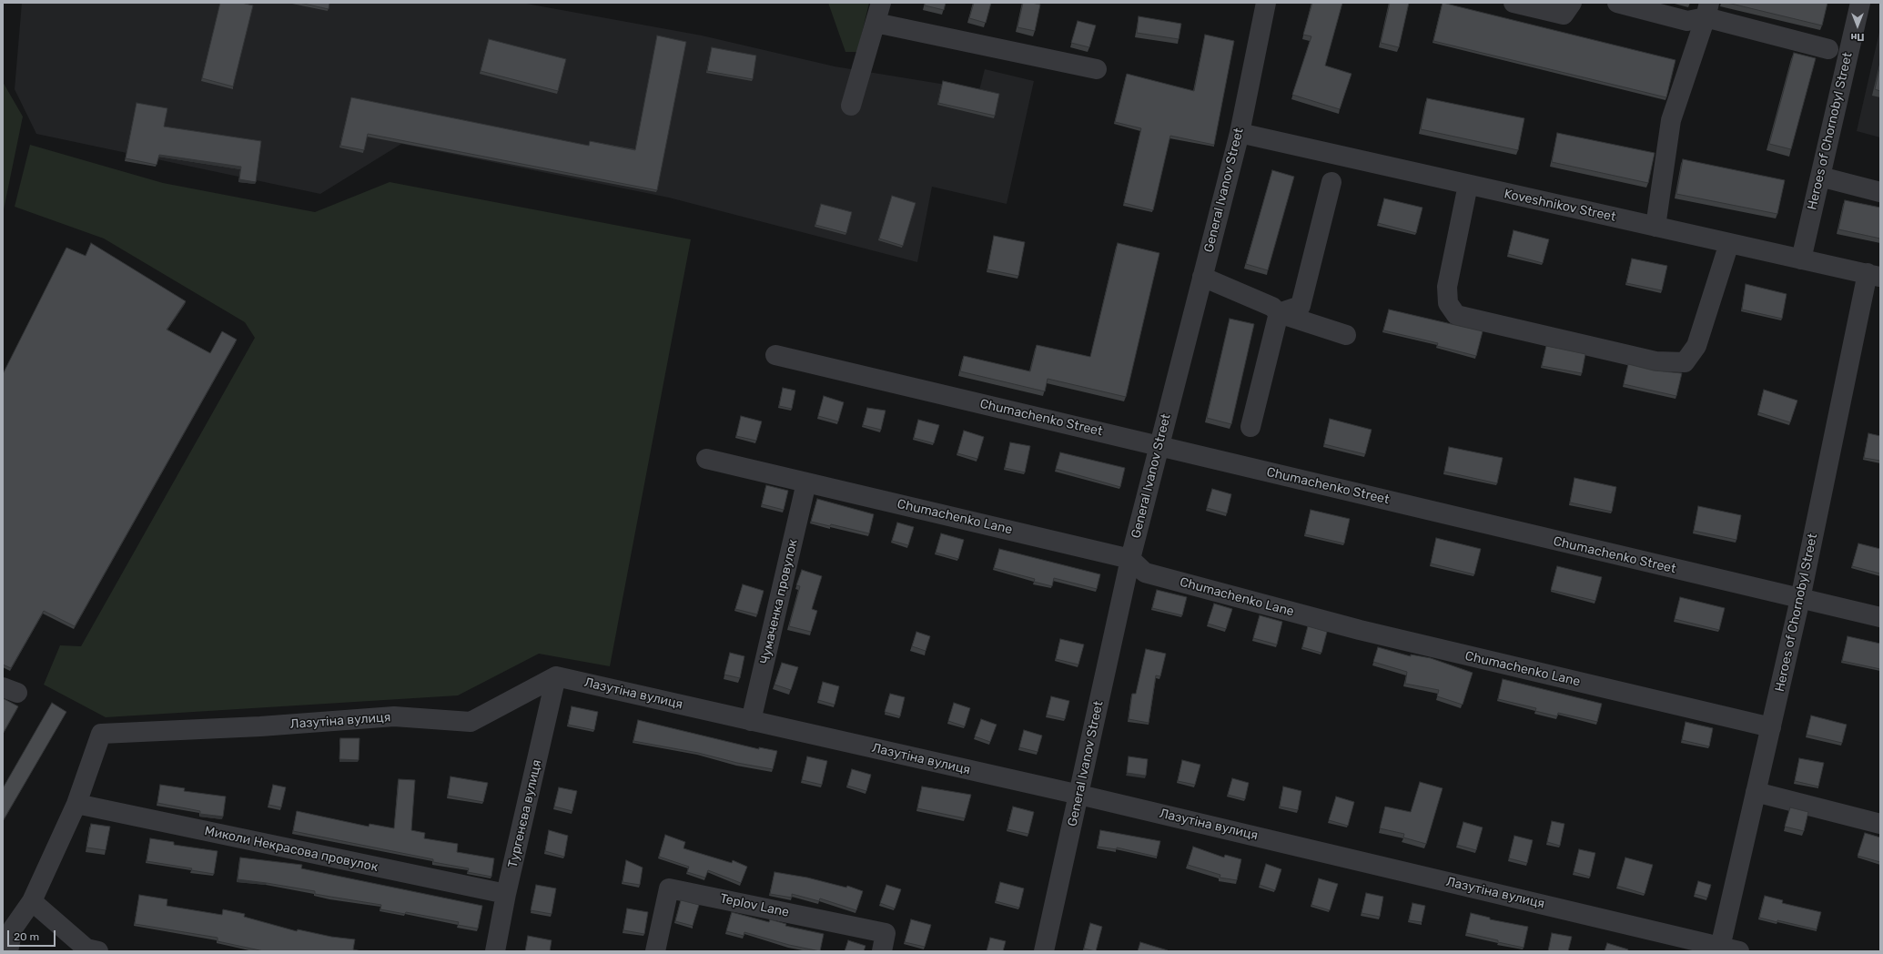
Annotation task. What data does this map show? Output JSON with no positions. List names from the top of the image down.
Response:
{
  "streets": {
    "street": [
      "Heroes of Chornobyl Street",
      "General Ivanov Street",
      "Koveshnikov Street",
      "Chumachenko Street",
      "Chumachenko Lane",
      "Чумаченка провулок",
      "Лазутіна вулиця",
      "Тургенєва вулиця",
      "Миколи Некрасова провулок",
      "Teplov Lane"
    ]
  },
  "crossings": [
    ["Heroes of Chornobyl Street", "Koveshnikov Street"],
    ["Heroes of Chornobyl Street", "Chumachenko Street"],
    ["Heroes of Chornobyl Street", "Chumachenko Lane"],
    ["Heroes of Chornobyl Street", "Лазутіна вулиця"],
    ["General Ivanov Street", "Koveshnikov Street"],
    ["General Ivanov Street", "Chumachenko Street"],
    ["General Ivanov Street", "Chumachenko Lane"],
    ["General Ivanov Street", "Лазутіна вулиця"],
    ["Chumachenko Lane", "Чумаченка провулок"],
    ["Чумаченка провулок", "Лазутіна вулиця"],
    ["Лазутіна вулиця", "Тургенєва вулиця"],
    ["Лазутіна вулиця", "Миколи Некрасова провулок"],
    ["Тургенєва вулиця", "Миколи Некрасова провулок"]
  ],
  "scale_bar": "20 m",
  "north": "bottom"
}
